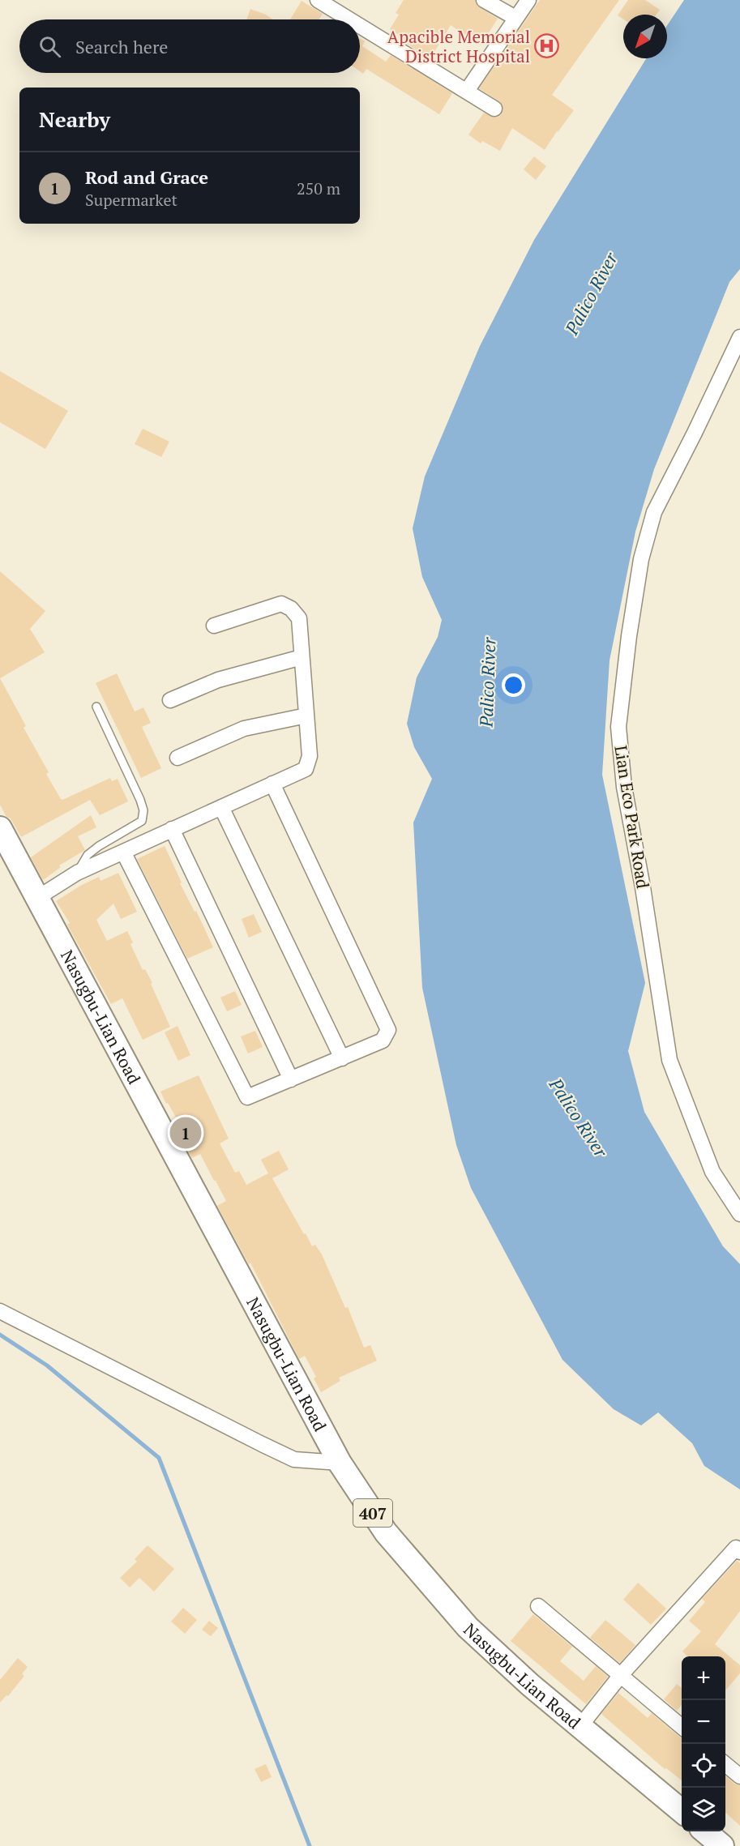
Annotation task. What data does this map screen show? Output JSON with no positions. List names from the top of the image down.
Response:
{
  "streets": {
    "main road": ["Nasugbu-Lian Road", "407"],
    "street": ["Lian Eco Park Road"]
  },
  "water": ["Palico River"],
  "places": {
    "hospital": ["Apacible Memorial District Hospital"]
  },
  "north": "bottom left",
  "page": {
    "search": "Search here",
    "heading": "Nearby",
    "list": [
      {
        "mark": "1",
        "name": "Rod and Grace",
        "note": "Supermarket",
        "value": "250 m"
      }
    ],
    "pins": "1",
    "map_buttons": ["+", "−"]
  }
}
